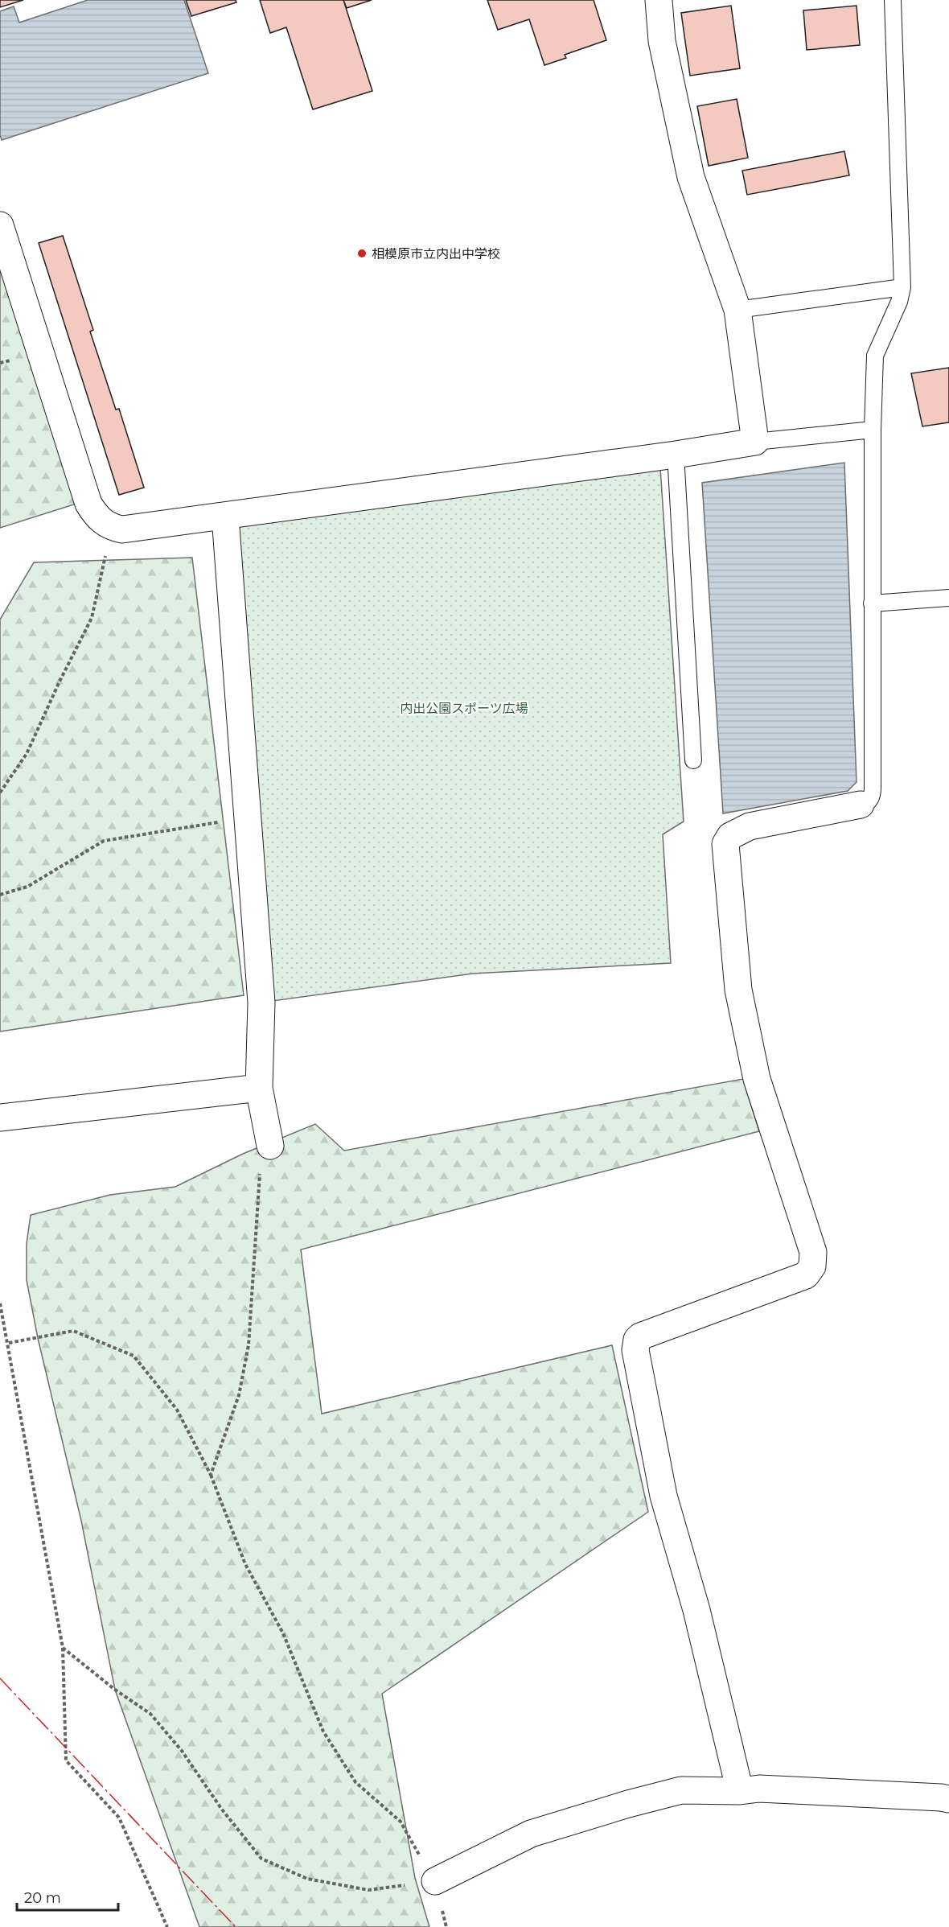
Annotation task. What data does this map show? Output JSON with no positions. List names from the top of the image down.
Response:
{
  "parks": ["内出公園スポーツ広場"],
  "places": ["相模原市立内出中学校"],
  "scale_bar": "20 m"
}
